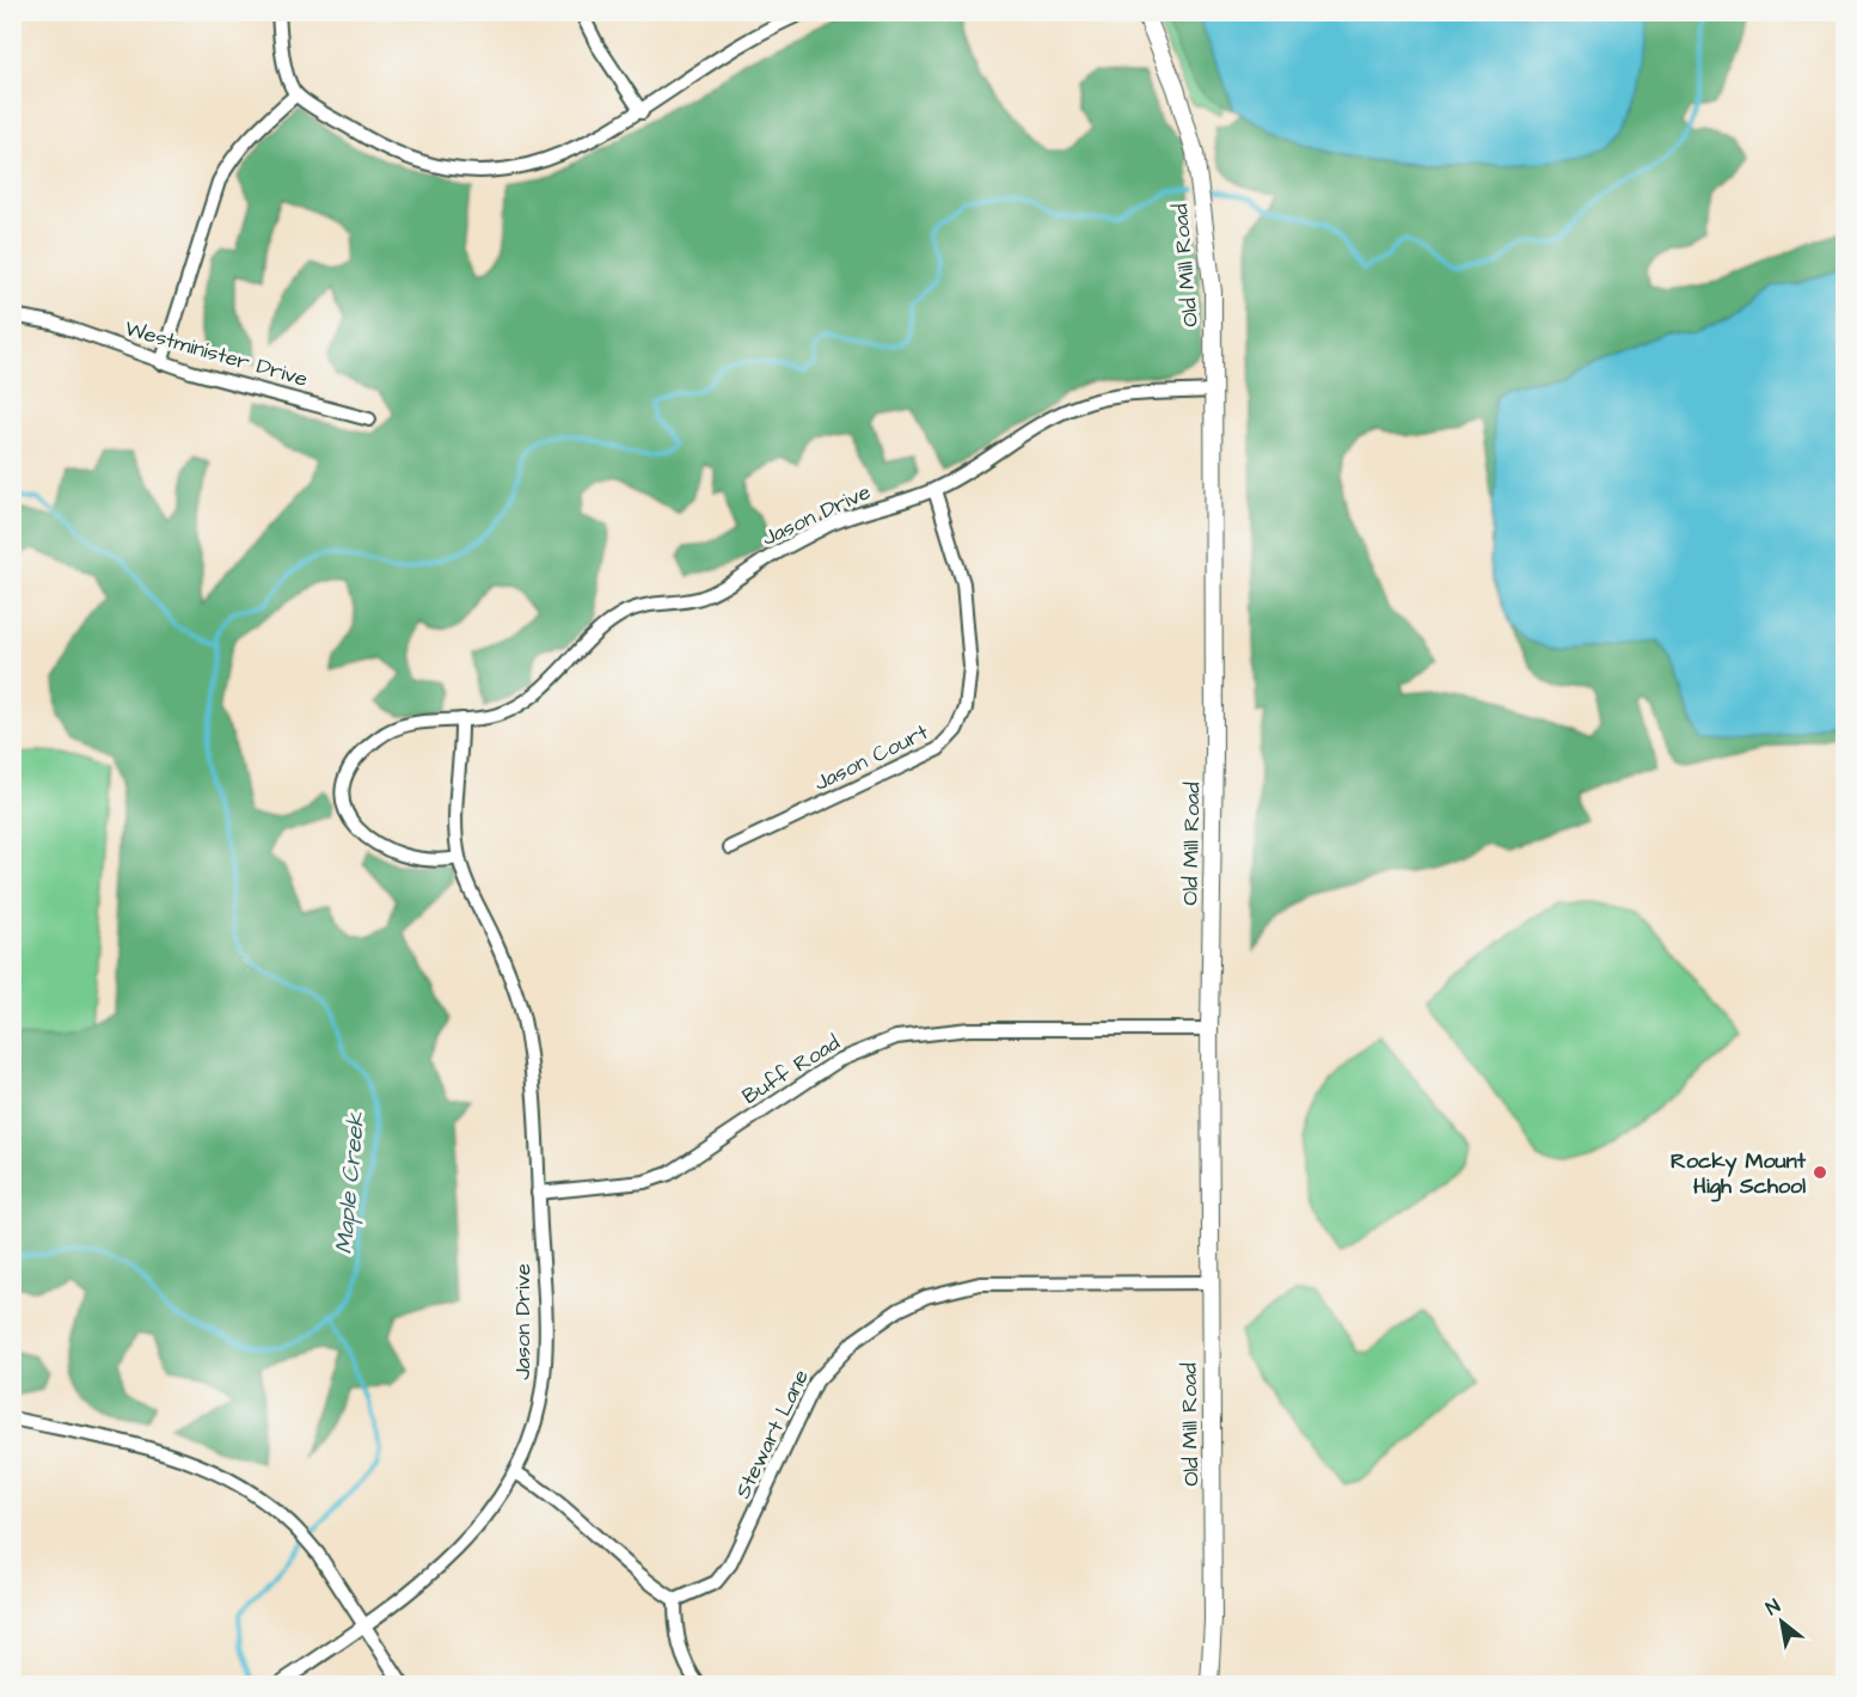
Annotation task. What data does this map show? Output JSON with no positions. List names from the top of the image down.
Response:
{
  "streets": {
    "street": [
      "Old Mill Road",
      "Westminister Drive",
      "Jason Drive",
      "Jason Court",
      "Buff Road",
      "Stewart Lane"
    ]
  },
  "crossings": [
    ["Old Mill Road", "Jason Drive"],
    ["Old Mill Road", "Buff Road"],
    ["Old Mill Road", "Stewart Lane"],
    ["Jason Drive", "Jason Court"],
    ["Jason Drive", "Buff Road"]
  ],
  "water": ["Maple Creek"],
  "places": ["Rocky Mount High School"],
  "north": "top left"
}
